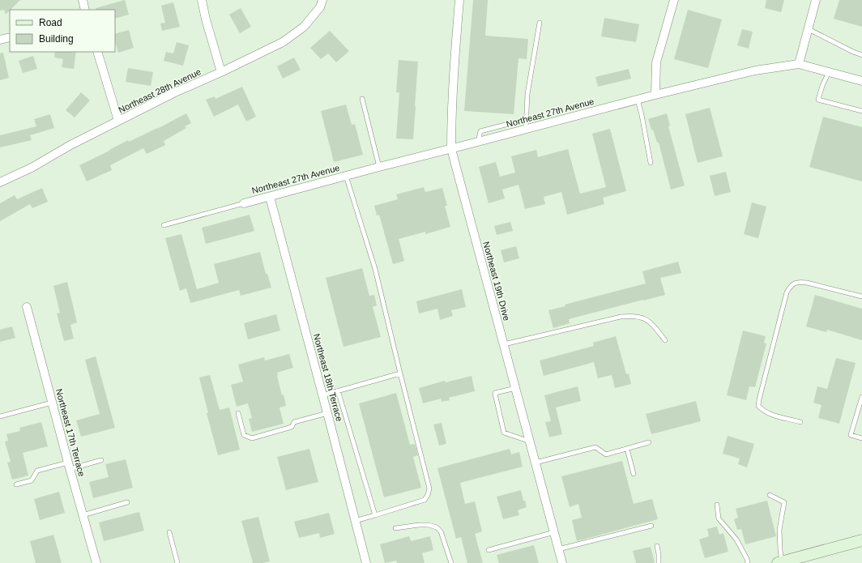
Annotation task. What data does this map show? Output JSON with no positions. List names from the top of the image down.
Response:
{
  "streets": {
    "street": [
      "Northeast 28th Avenue",
      "Northeast 27th Avenue",
      "Northeast 19th Drive",
      "Northeast 18th Terrace",
      "Northeast 17th Terrace"
    ]
  },
  "crossings": [
    ["Northeast 27th Avenue", "Northeast 19th Drive"],
    ["Northeast 27th Avenue", "Northeast 18th Terrace"]
  ],
  "legend": ["Road", "Building"]
}
